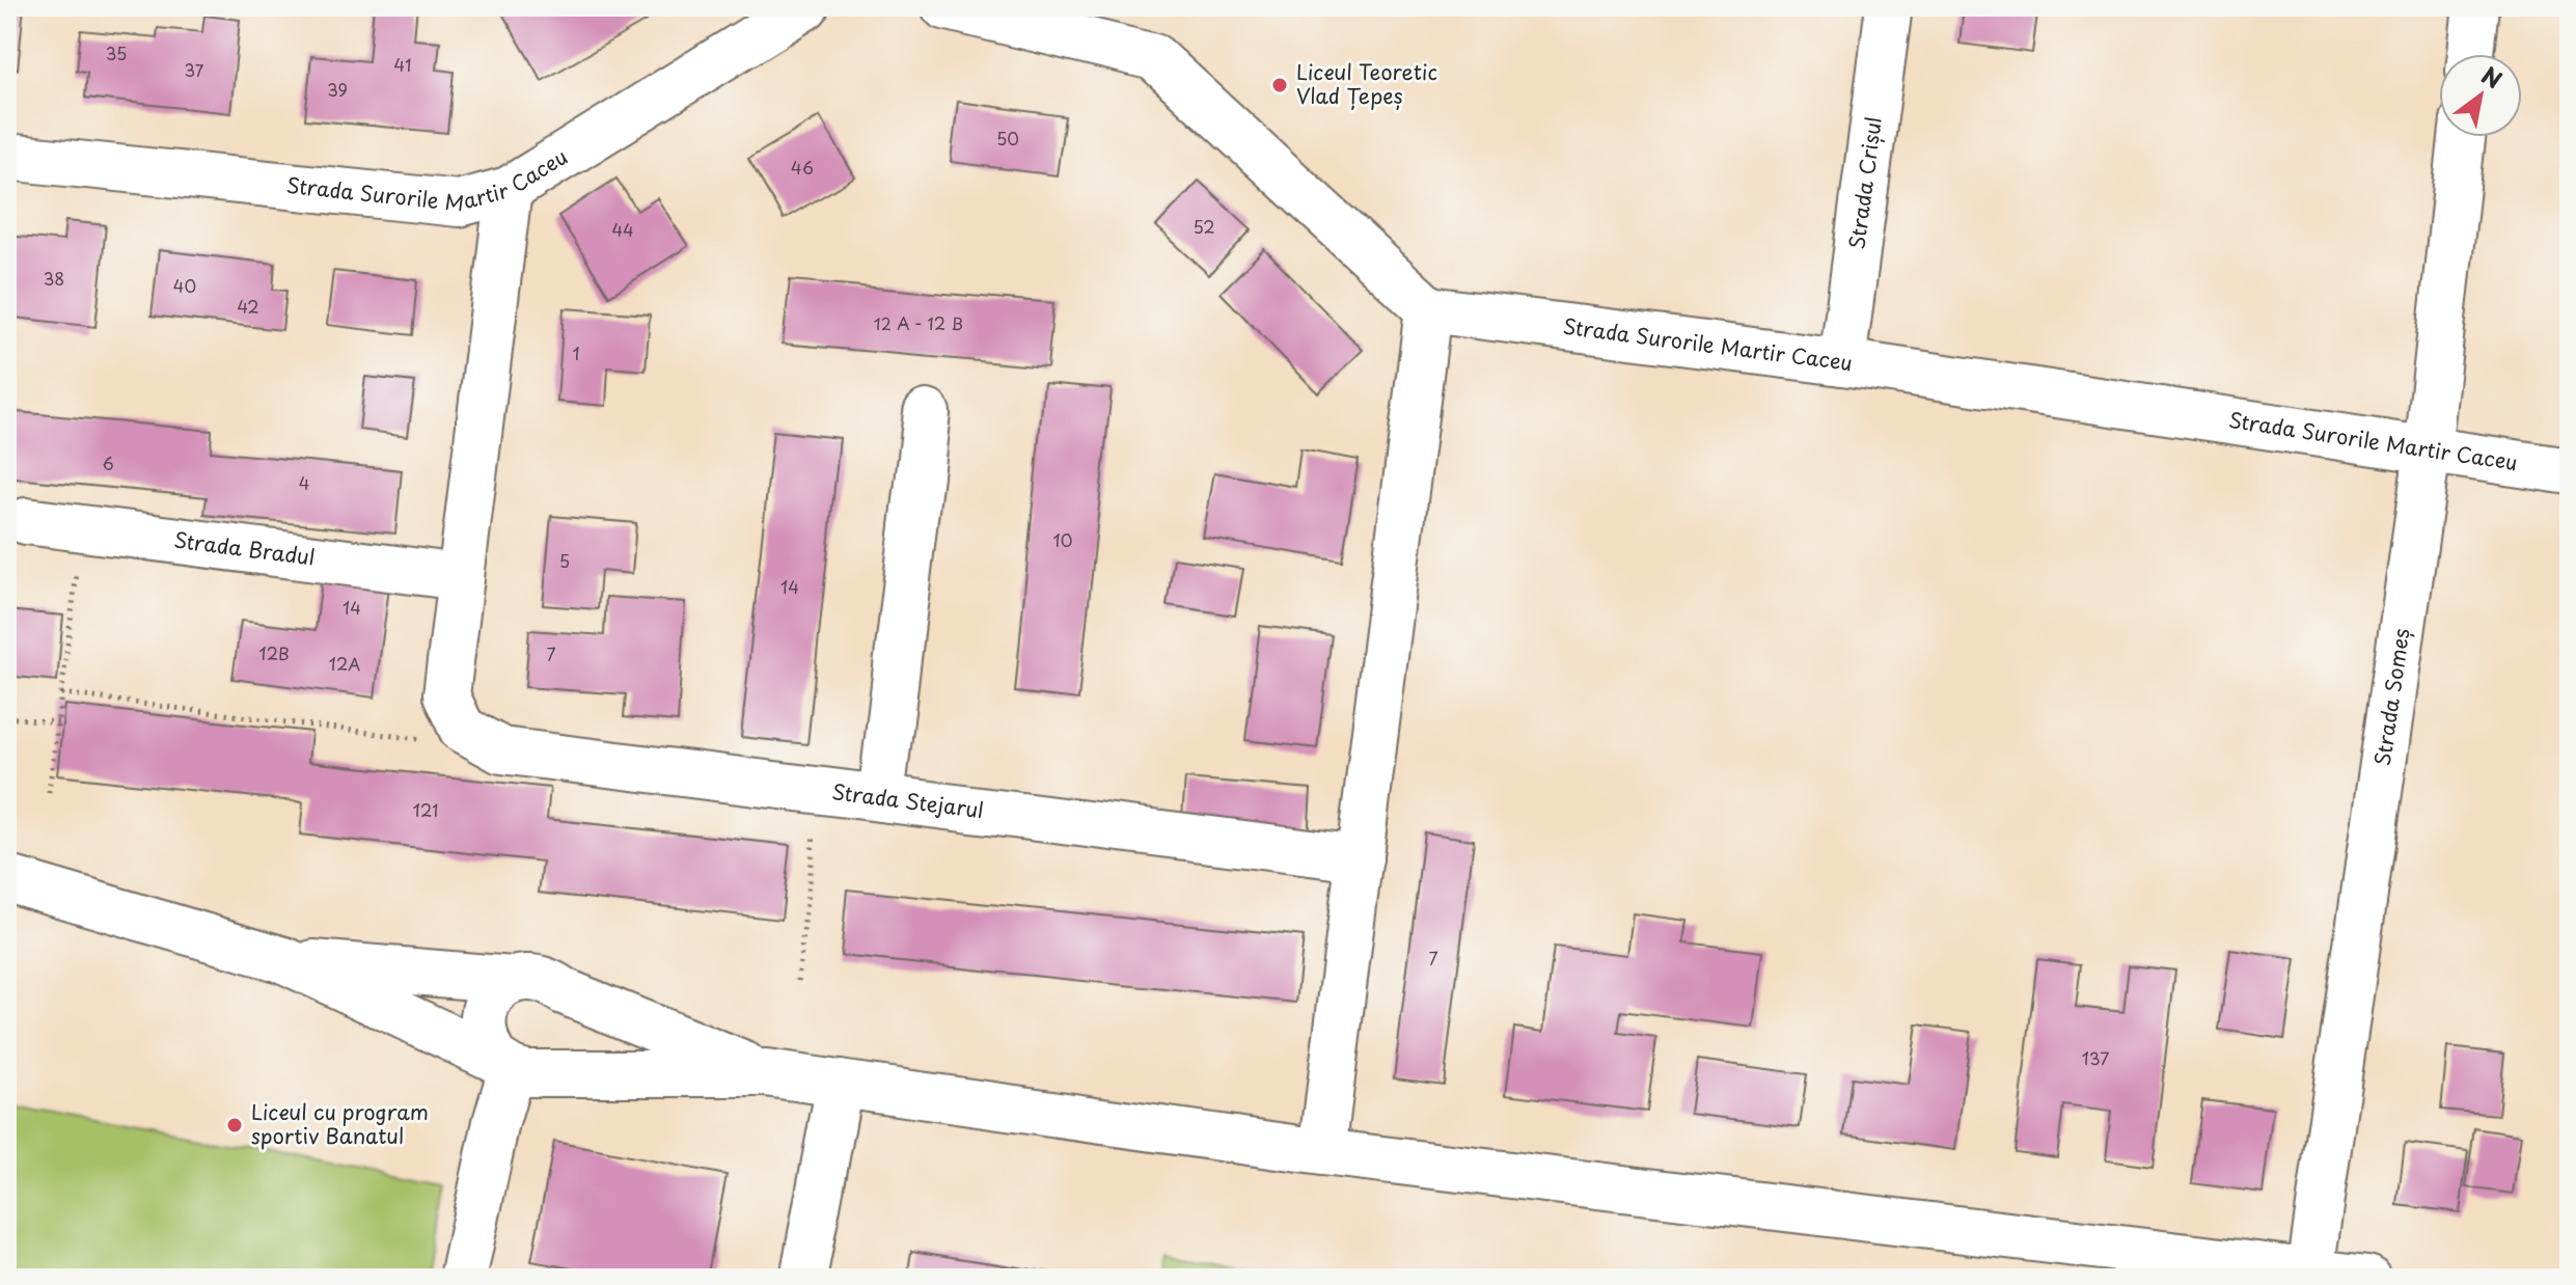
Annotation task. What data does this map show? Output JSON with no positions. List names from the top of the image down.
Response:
{
  "streets": {
    "street": [
      "Strada Surorile Martir Caceu",
      "Strada Crișul",
      "Strada Bradul",
      "Strada Someș",
      "Strada Stejarul"
    ]
  },
  "crossings": [
    ["Strada Surorile Martir Caceu", "Strada Crișul"],
    ["Strada Surorile Martir Caceu", "Strada Someș"]
  ],
  "places": ["Liceul Teoretic Vlad Țepeș", "Liceul cu program sportiv Banatul"],
  "house_numbers": [
    "35",
    "41",
    "37",
    "39",
    "50",
    "46",
    "52",
    "44",
    "38",
    "40",
    "42",
    "12 A - 12 B",
    "1",
    "6",
    "4",
    "10",
    "5",
    "14",
    "14",
    "12B",
    "7",
    "12A",
    "121",
    "7",
    "137"
  ],
  "north": "top right"
}
